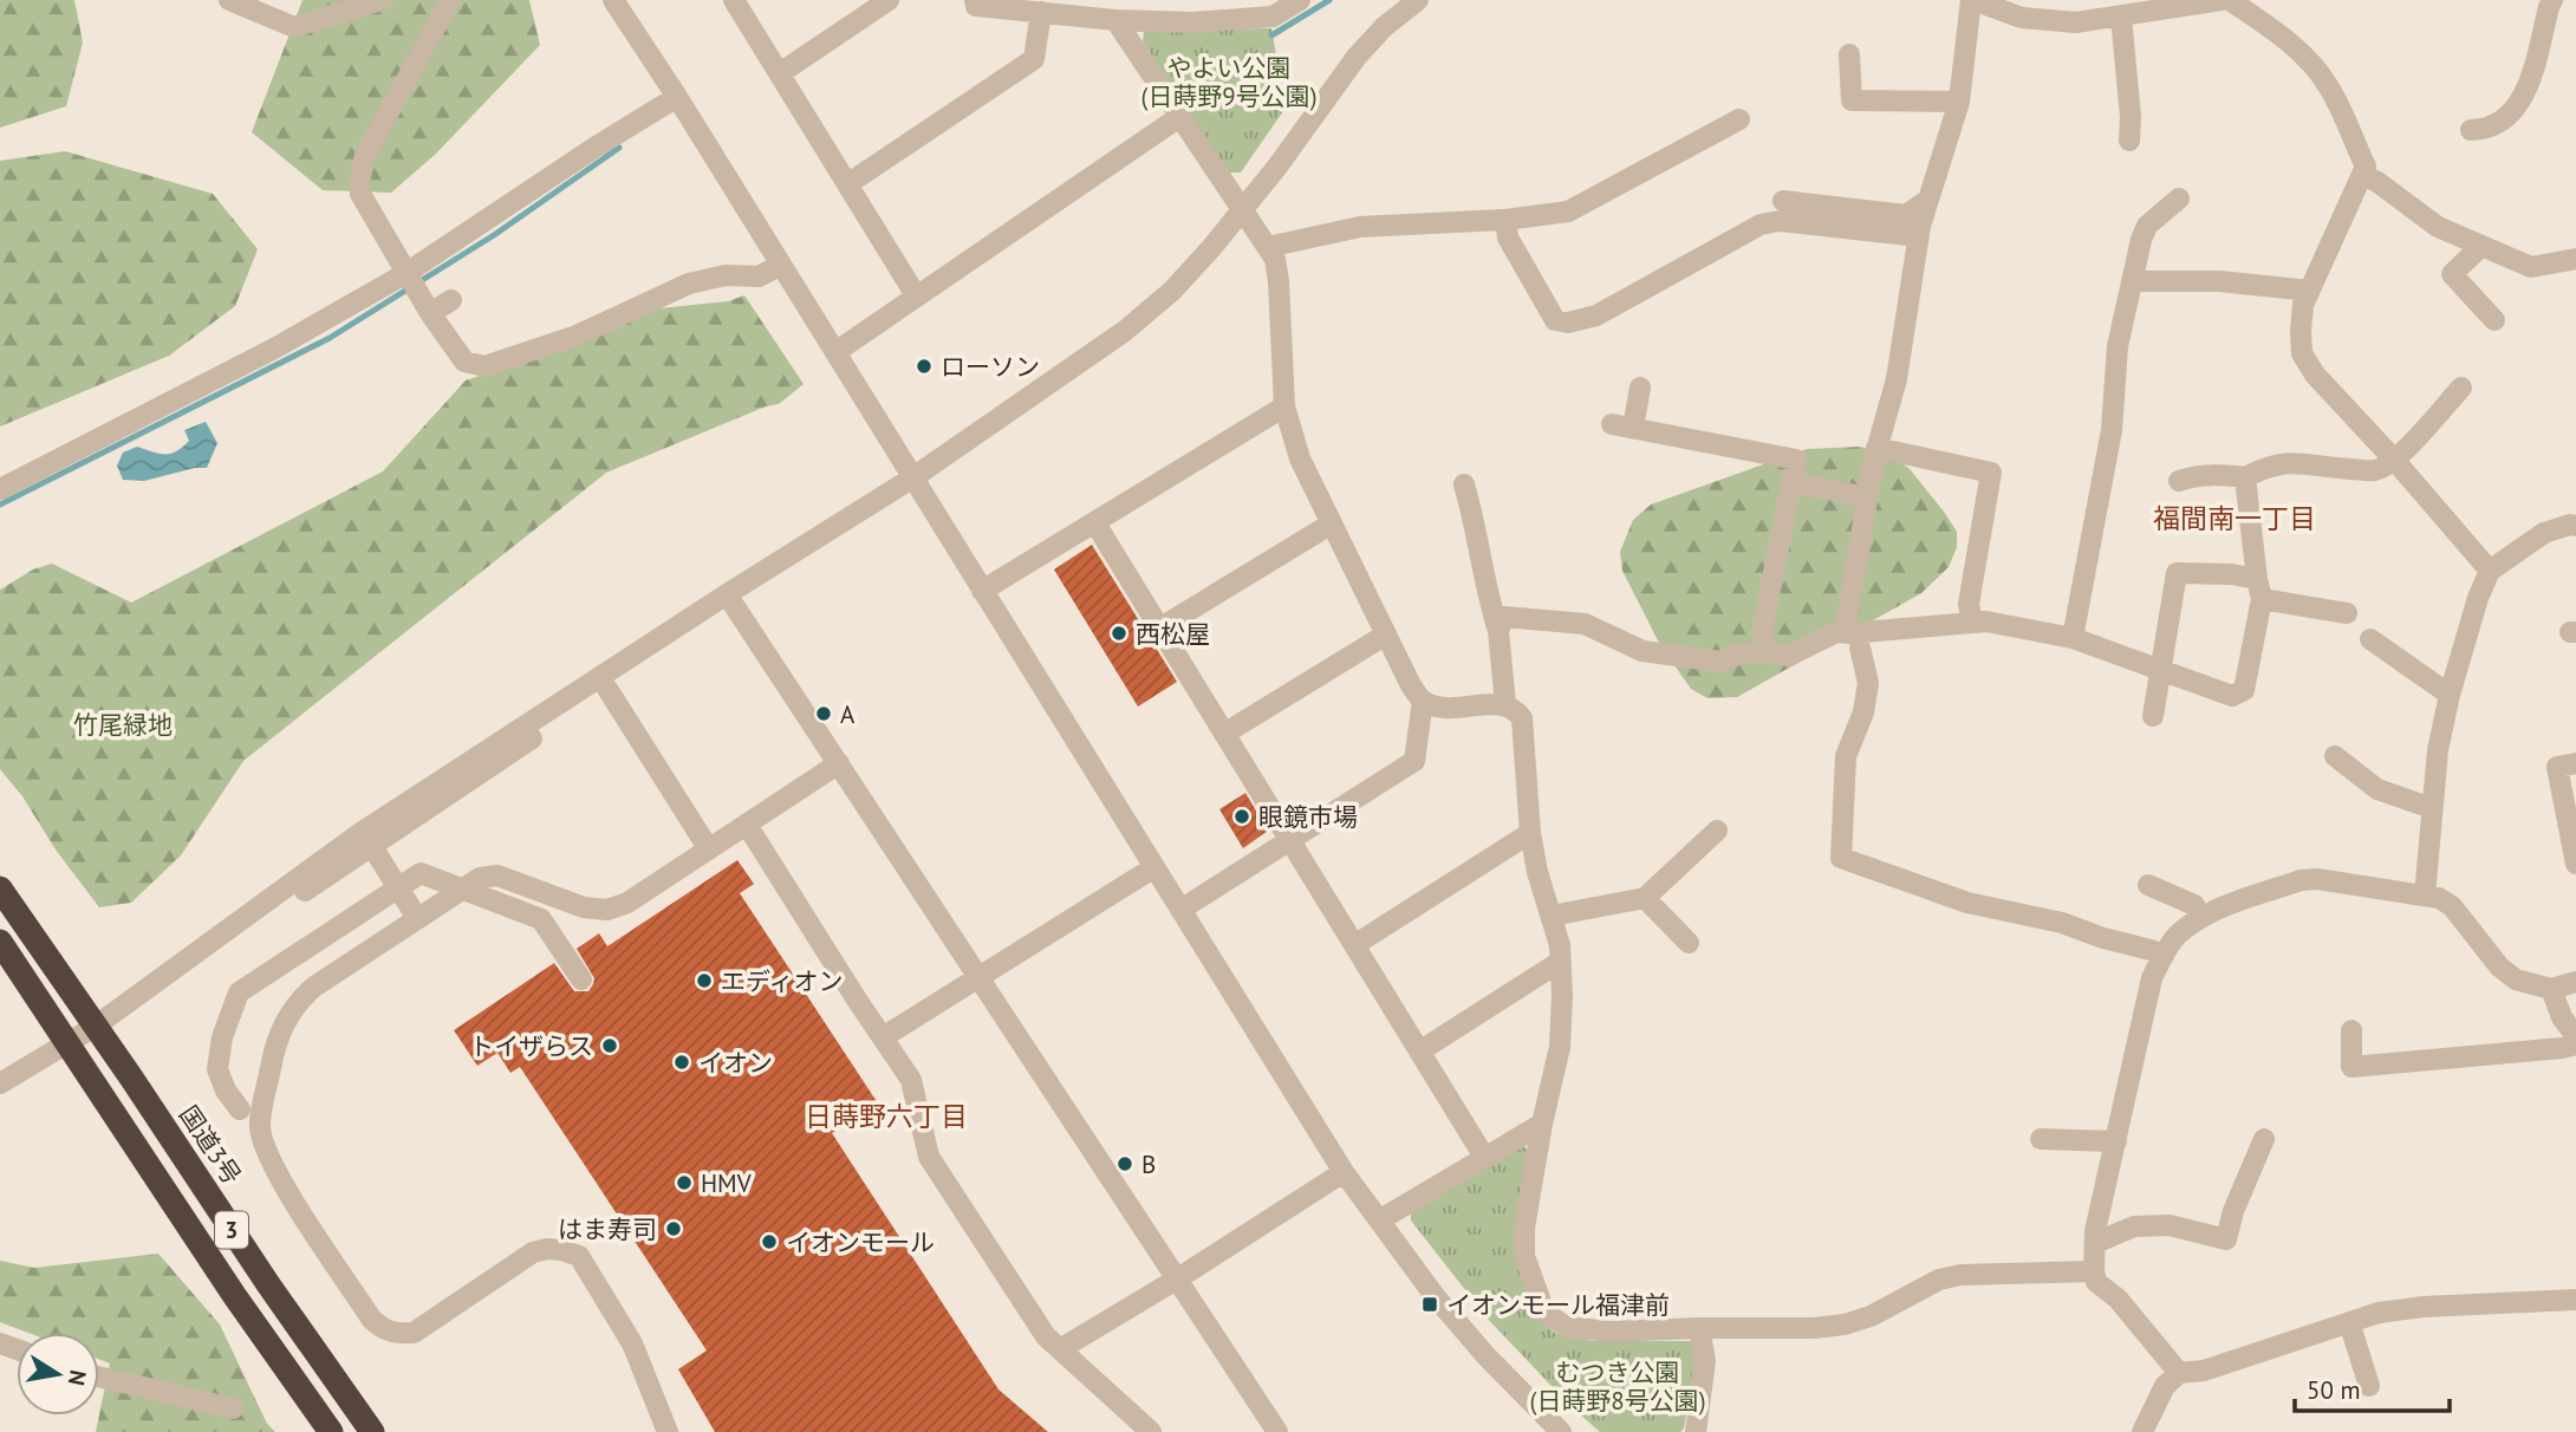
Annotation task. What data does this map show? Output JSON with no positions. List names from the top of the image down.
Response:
{
  "streets": {
    "highway": ["国道3号", "3"]
  },
  "districts": ["福間南一丁目", "日蒔野六丁目"],
  "parks": ["やよい公園 (日蒔野9号公園)", "竹尾緑地", "むつき公園 (日蒔野8号公園)"],
  "places": {
    "other": [
      "ローソン",
      "西松屋",
      "A",
      "眼鏡市場",
      "エディオン",
      "トイザらス",
      "イオン",
      "B",
      "HMV",
      "はま寿司",
      "イオンモール"
    ],
    "transit": ["イオンモール福津前"]
  },
  "scale_bar": "50 m",
  "north": "right"
}
